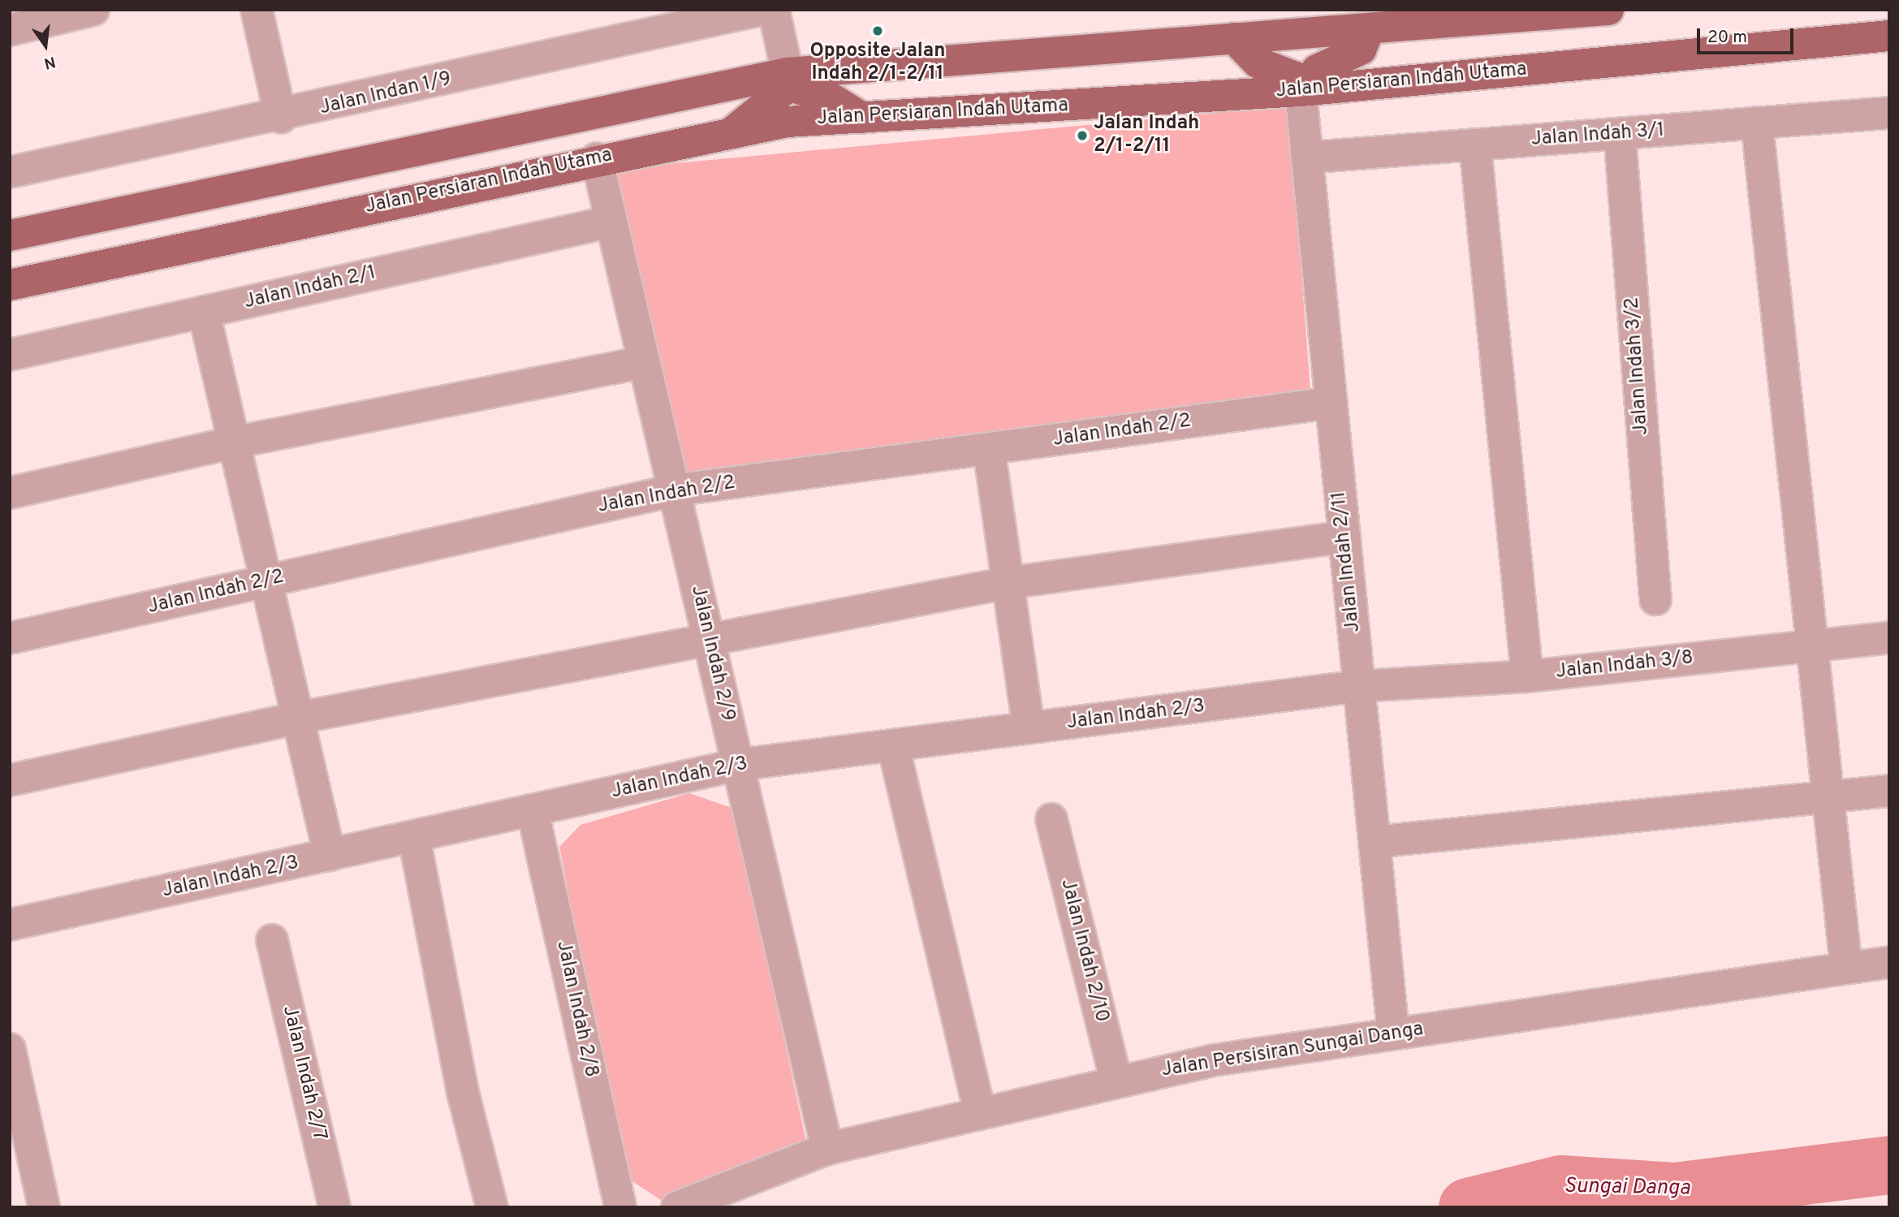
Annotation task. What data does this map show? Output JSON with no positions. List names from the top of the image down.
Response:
{
  "streets": {
    "main road": ["Jalan Persiaran Indah Utama"],
    "street": [
      "Jalan Indan 1/9",
      "Jalan Indah 3/1",
      "Jalan Indah 2/1",
      "Jalan Indah 3/2",
      "Jalan Indah 2/2",
      "Jalan Indah 2/11",
      "Jalan Indah 2/9",
      "Jalan Indah 3/8",
      "Jalan Indah 2/3",
      "Jalan Indah 2/10",
      "Jalan Indah 2/8",
      "Jalan Persisiran Sungai Danga",
      "Jalan Indah 2/7"
    ]
  },
  "crossings": [
    ["Jalan Persiaran Indah Utama", "Jalan Indah 2/11"],
    ["Jalan Persiaran Indah Utama", "Jalan Indah 2/9"],
    ["Jalan Indah 3/1", "Jalan Indah 3/2"],
    ["Jalan Indah 3/1", "Jalan Indah 2/11"],
    ["Jalan Indah 2/1", "Jalan Indah 2/9"],
    ["Jalan Indah 2/2", "Jalan Indah 2/11"],
    ["Jalan Indah 2/2", "Jalan Indah 2/9"],
    ["Jalan Indah 2/11", "Jalan Indah 3/8"],
    ["Jalan Indah 2/11", "Jalan Indah 2/3"],
    ["Jalan Indah 2/11", "Jalan Persisiran Sungai Danga"],
    ["Jalan Indah 2/9", "Jalan Indah 2/3"],
    ["Jalan Indah 2/9", "Jalan Persisiran Sungai Danga"],
    ["Jalan Indah 3/8", "Jalan Indah 2/3"],
    ["Jalan Indah 2/3", "Jalan Indah 2/8"],
    ["Jalan Indah 2/10", "Jalan Persisiran Sungai Danga"]
  ],
  "water": ["Sungai Danga"],
  "places": ["Opposite Jalan Indah 2/1-2/11", "Jalan Indah 2/1-2/11"],
  "scale_bar": "20 m",
  "north": "bottom"
}
